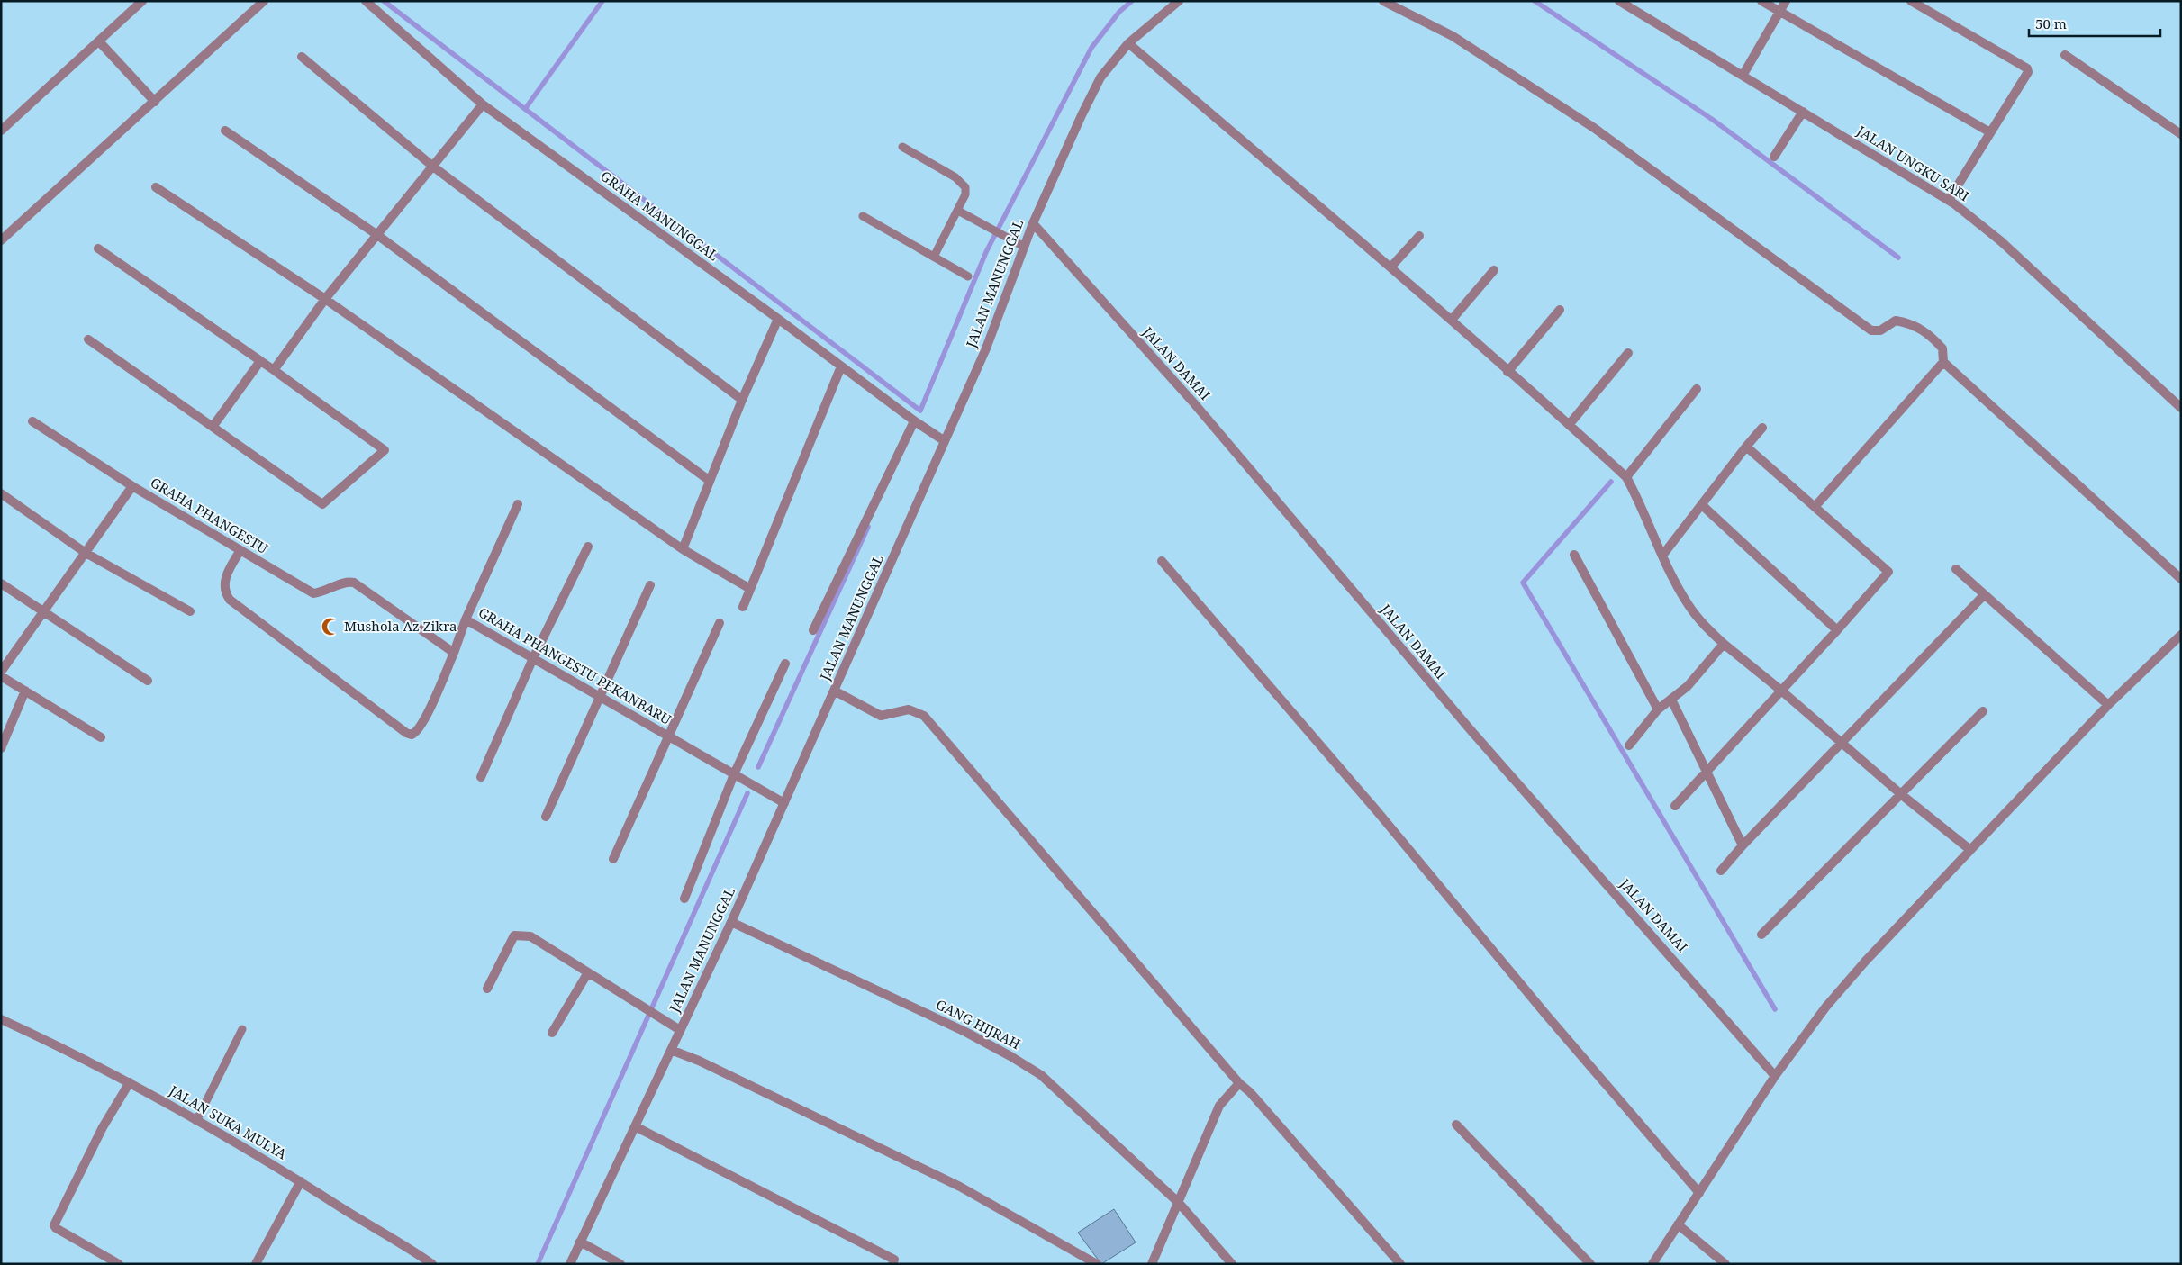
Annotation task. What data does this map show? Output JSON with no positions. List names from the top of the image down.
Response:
{
  "streets": {
    "street": [
      "JALAN UNGKU SARI",
      "GRAHA MANUNGGAL",
      "JALAN MANUNGGAL",
      "JALAN DAMAI",
      "GRAHA PHANGESTU",
      "GRAHA PHANGESTU PEKANBARU",
      "GANG HIJRAH",
      "JALAN SUKA MULYA"
    ]
  },
  "crossings": [
    ["GRAHA MANUNGGAL", "JALAN MANUNGGAL"],
    ["JALAN MANUNGGAL", "JALAN DAMAI"],
    ["JALAN MANUNGGAL", "GRAHA PHANGESTU PEKANBARU"],
    ["JALAN MANUNGGAL", "GANG HIJRAH"],
    ["GRAHA PHANGESTU", "GRAHA PHANGESTU PEKANBARU"]
  ],
  "places": {
    "mosque": ["Mushola Az Zikra"]
  },
  "scale_bar": "50 m"
}
